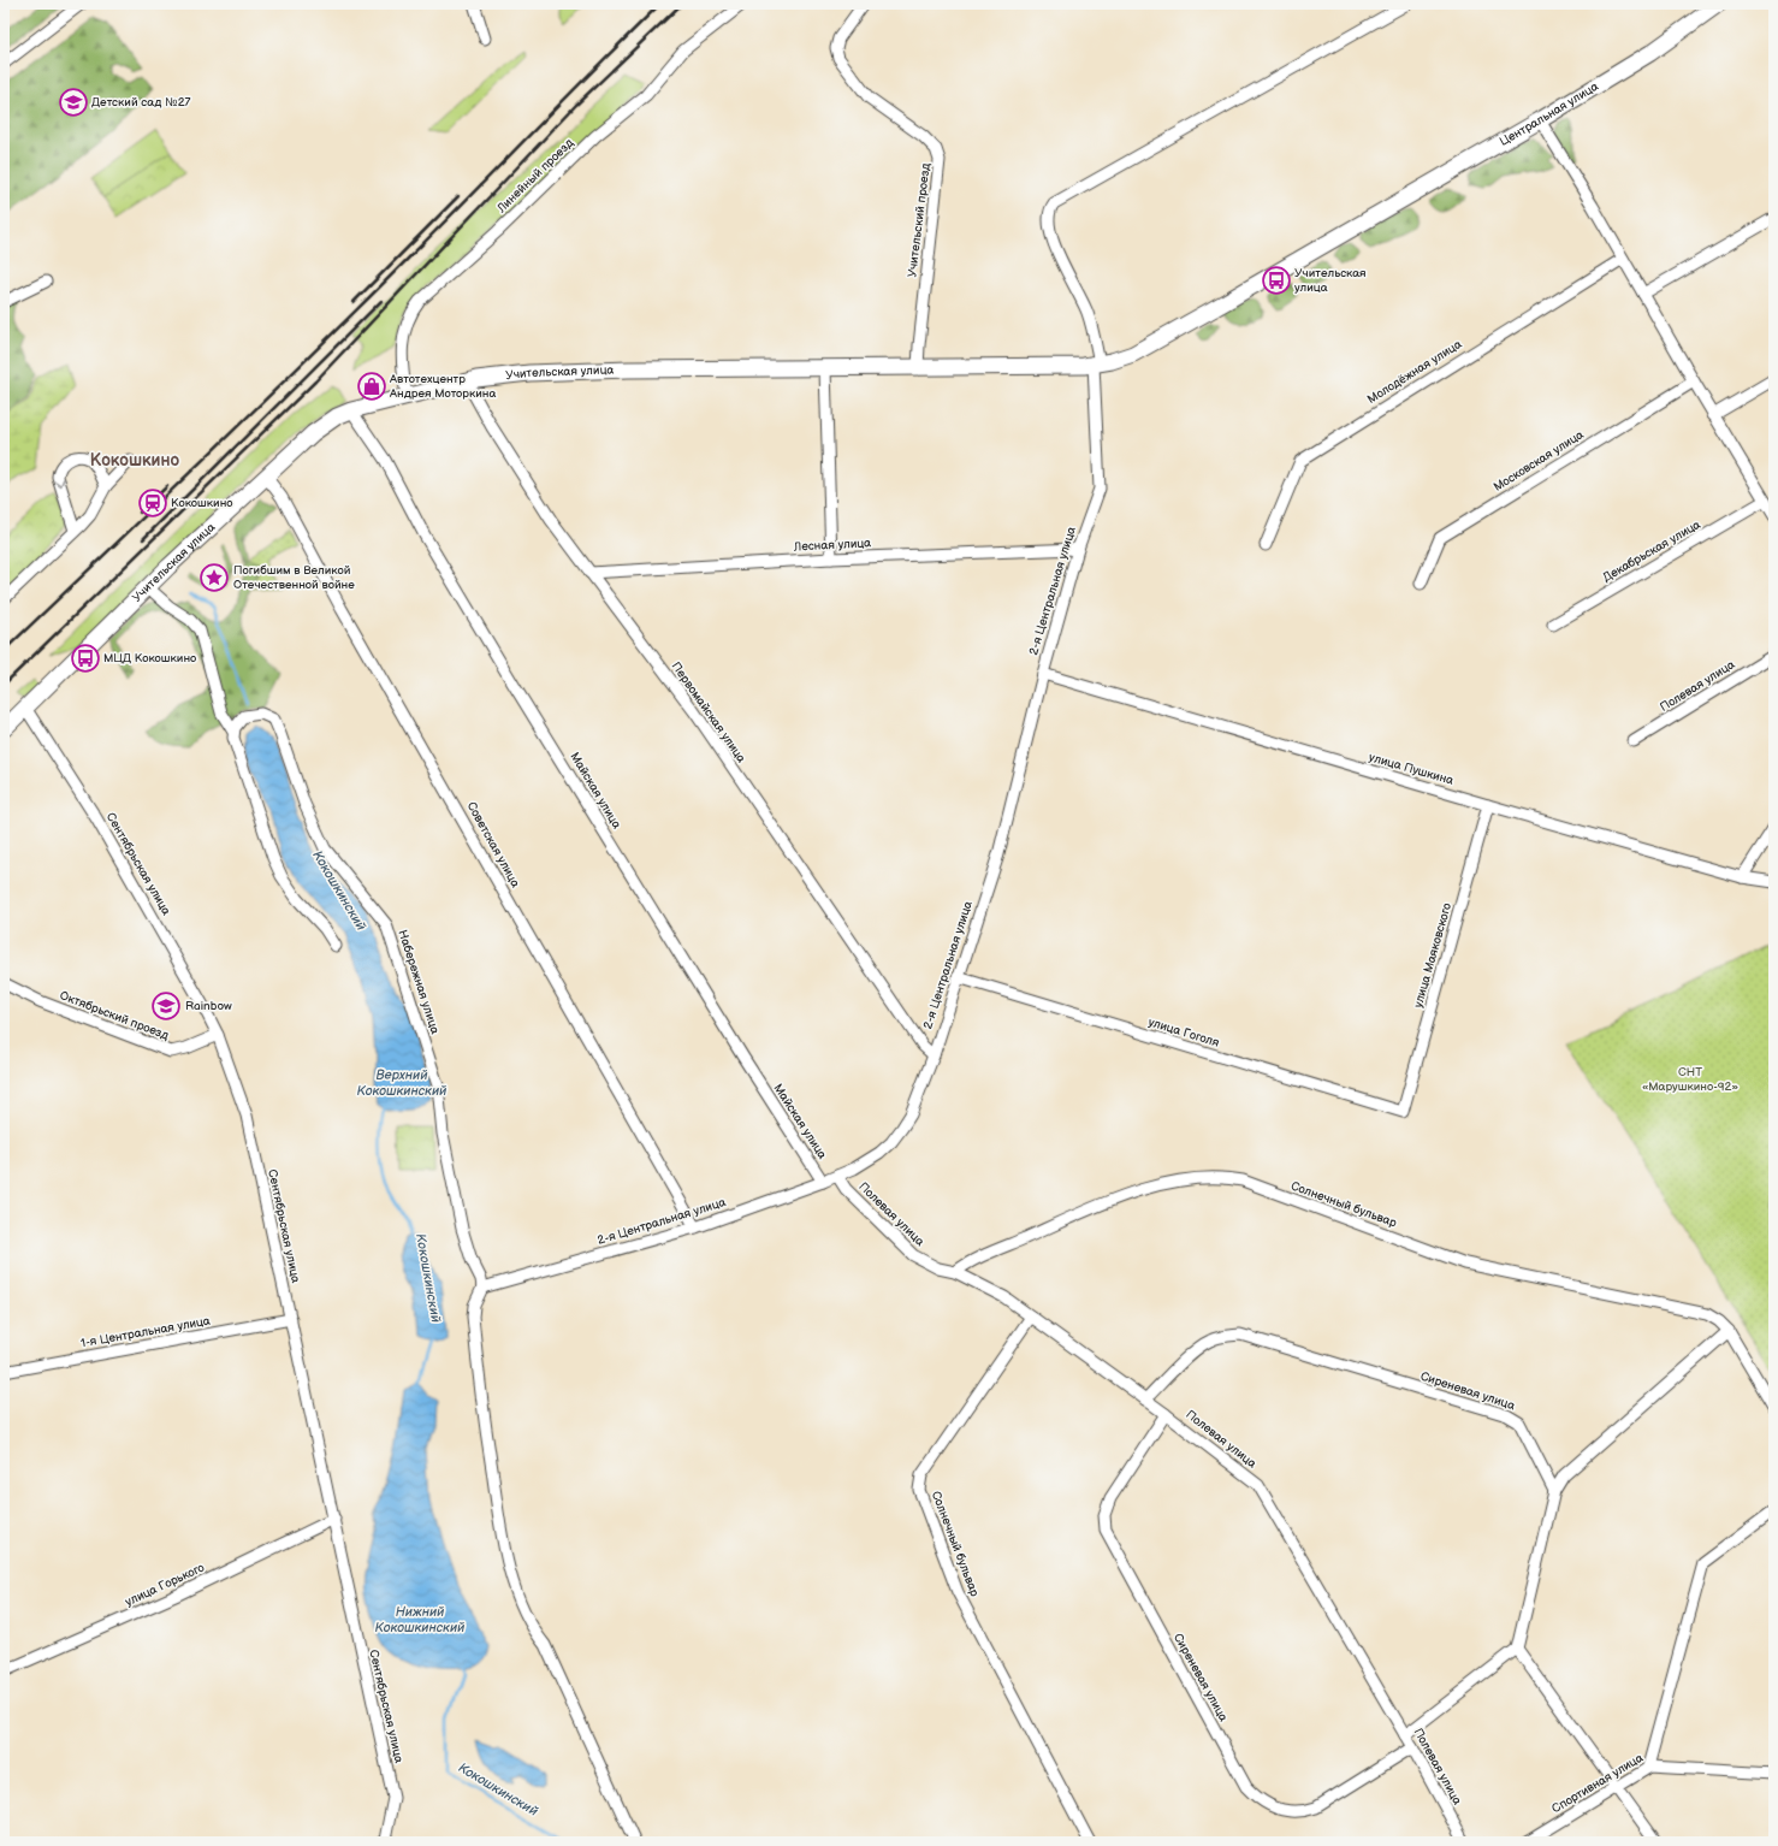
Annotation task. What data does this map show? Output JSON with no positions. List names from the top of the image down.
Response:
{
  "streets": {
    "street": [
      "Центральная улица",
      "Линейный проезд",
      "Учительский проезд",
      "Молодёжная улица",
      "Учительская улица",
      "Московская улица",
      "Лесная улица",
      "Декабрьская улица",
      "2-я Центральная улица",
      "Полевая улица",
      "Первомайская улица",
      "улица Пушкина",
      "Майская улица",
      "Советская улица",
      "Сентябрьская улица",
      "улица Маяковского",
      "Набережная улица",
      "Октябрьский проезд",
      "улица Гоголя",
      "Солнечный бульвар",
      "1-я Центральная улица",
      "Сиреневая улица",
      "улица Горького",
      "Спортивная улица"
    ]
  },
  "crossings": [
    ["Центральная улица", "Учительская улица"],
    ["Линейный проезд", "Учительская улица"],
    ["Учительский проезд", "Учительская улица"],
    ["Учительская улица", "2-я Центральная улица"],
    ["Учительская улица", "Первомайская улица"],
    ["Учительская улица", "Майская улица"],
    ["Учительская улица", "Советская улица"],
    ["Учительская улица", "Сентябрьская улица"],
    ["Лесная улица", "2-я Центральная улица"],
    ["Лесная улица", "Первомайская улица"],
    ["2-я Центральная улица", "Полевая улица"],
    ["2-я Центральная улица", "Первомайская улица"],
    ["2-я Центральная улица", "улица Пушкина"],
    ["2-я Центральная улица", "Майская улица"],
    ["2-я Центральная улица", "Советская улица"],
    ["2-я Центральная улица", "Набережная улица"],
    ["2-я Центральная улица", "улица Гоголя"],
    ["Полевая улица", "Солнечный бульвар"],
    ["Полевая улица", "Сиреневая улица"],
    ["улица Пушкина", "улица Маяковского"],
    ["Сентябрьская улица", "Октябрьский проезд"],
    ["Сентябрьская улица", "1-я Центральная улица"],
    ["Сентябрьская улица", "улица Горького"],
    ["улица Маяковского", "улица Гоголя"]
  ],
  "districts": ["Кокошкино"],
  "water": ["Кокошкинский", "Верхний Кокошкинский", "Нижний Кокошкинский"],
  "parks": ["СНТ «Марушкино-92»"],
  "places": {
    "school or university": ["Детский сад №27", "Rainbow"],
    "bus stop": ["Учительская улица", "МЦД Кокошкино"],
    "shop": ["Автотехцентр Андрея Моторкина"],
    "station": ["Кокошкино"],
    "place": ["Погибшим в Великой Отечественной войне"]
  }
}
